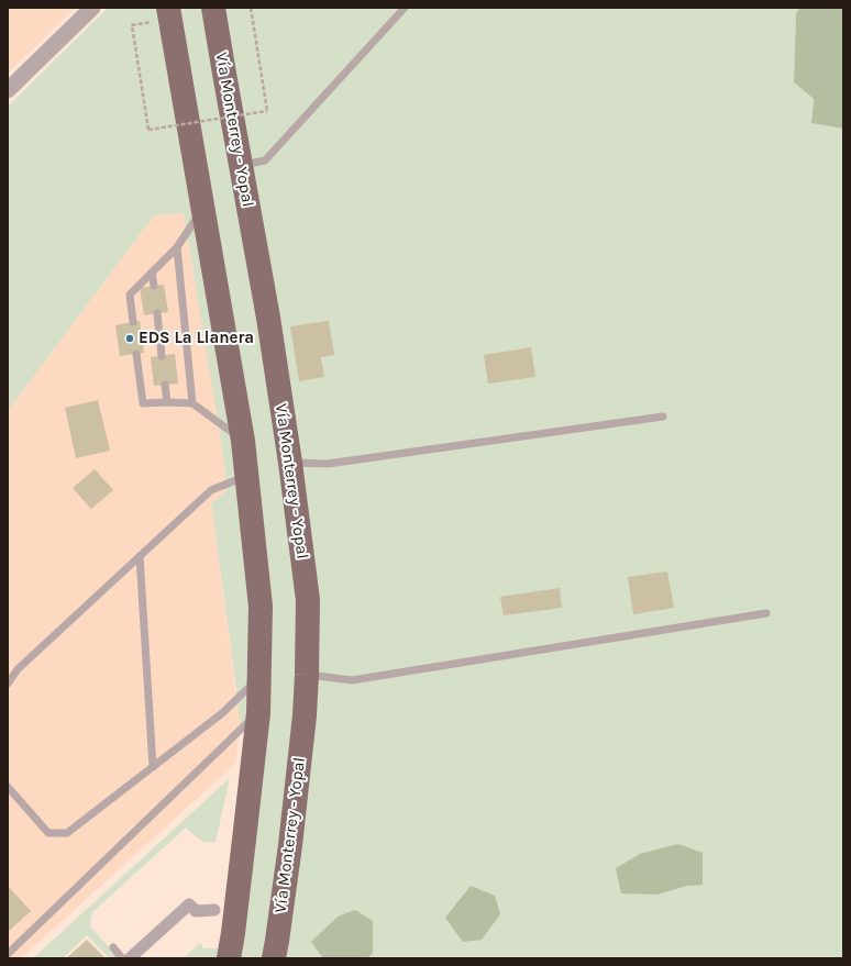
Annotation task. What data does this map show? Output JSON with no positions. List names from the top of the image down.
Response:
{
  "streets": {
    "main road": ["Vía Monterrey - Yopal"]
  },
  "places": ["EDS La Llanera"]
}
